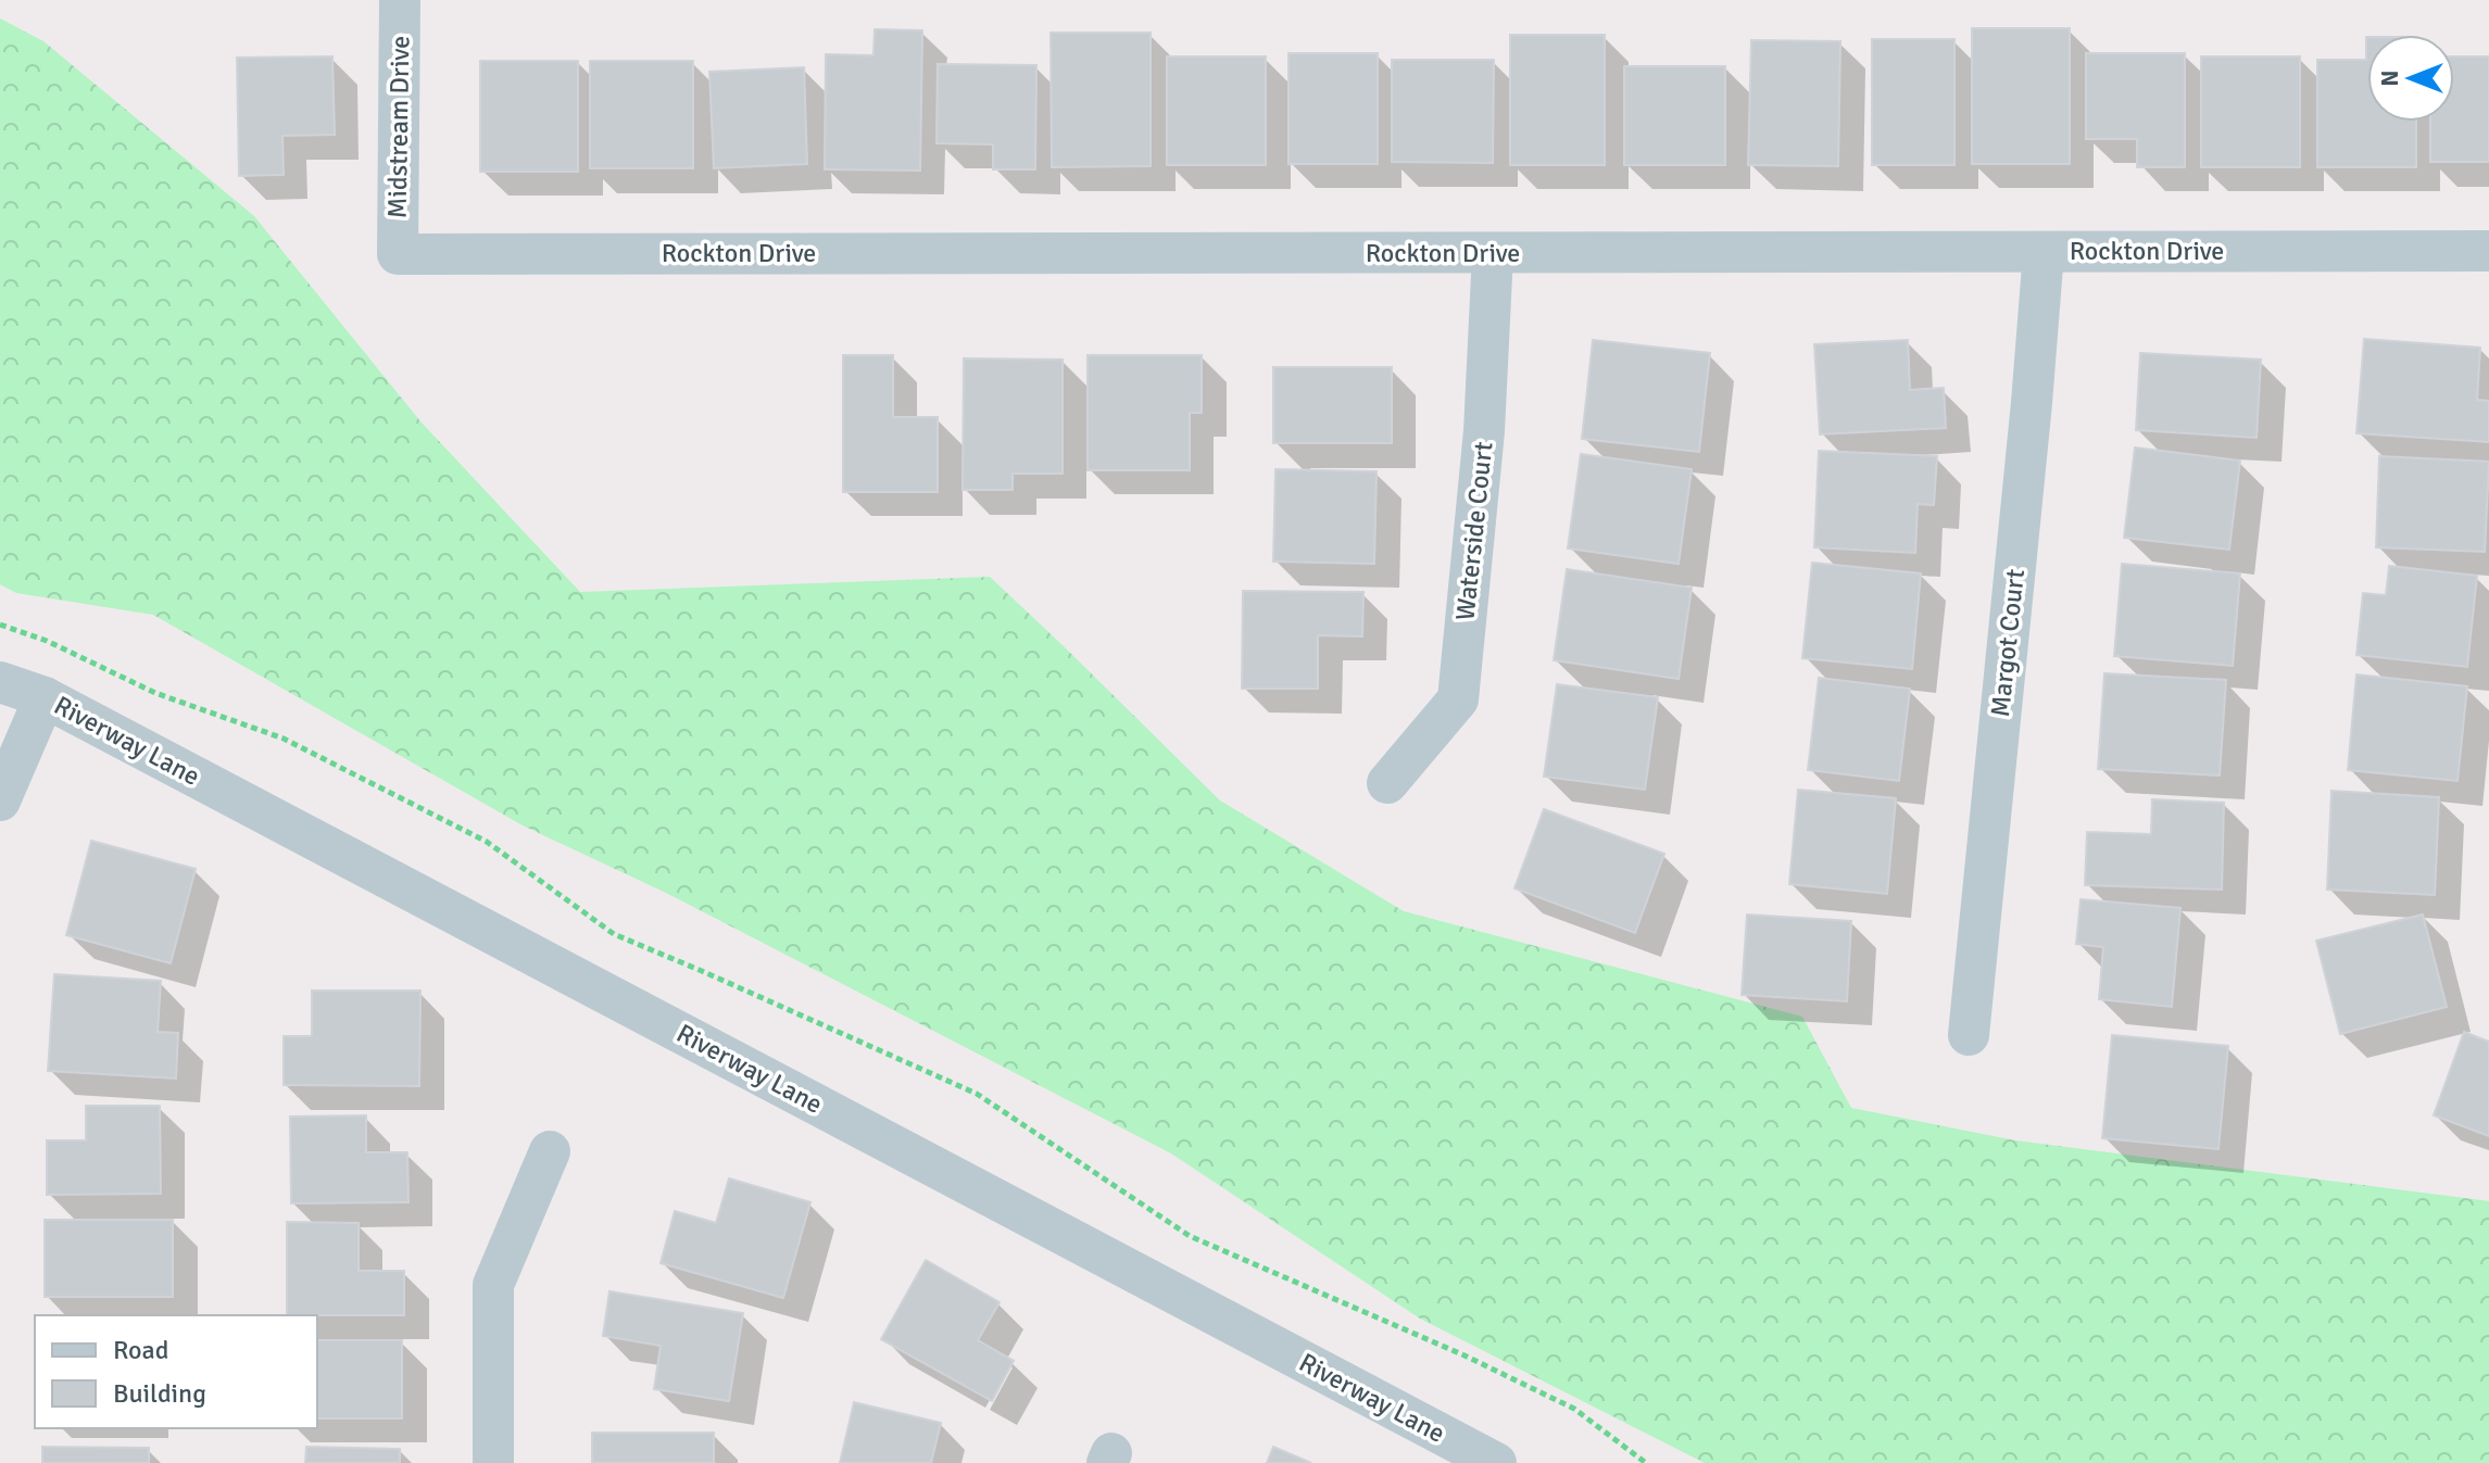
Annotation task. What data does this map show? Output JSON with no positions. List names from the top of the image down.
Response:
{
  "streets": {
    "street": [
      "Midstream Drive",
      "Rockton Drive",
      "Waterside Court",
      "Margot Court",
      "Riverway Lane"
    ]
  },
  "crossings": [
    ["Midstream Drive", "Rockton Drive"],
    ["Rockton Drive", "Waterside Court"],
    ["Rockton Drive", "Margot Court"]
  ],
  "legend": ["Road", "Building"],
  "north": "left"
}
